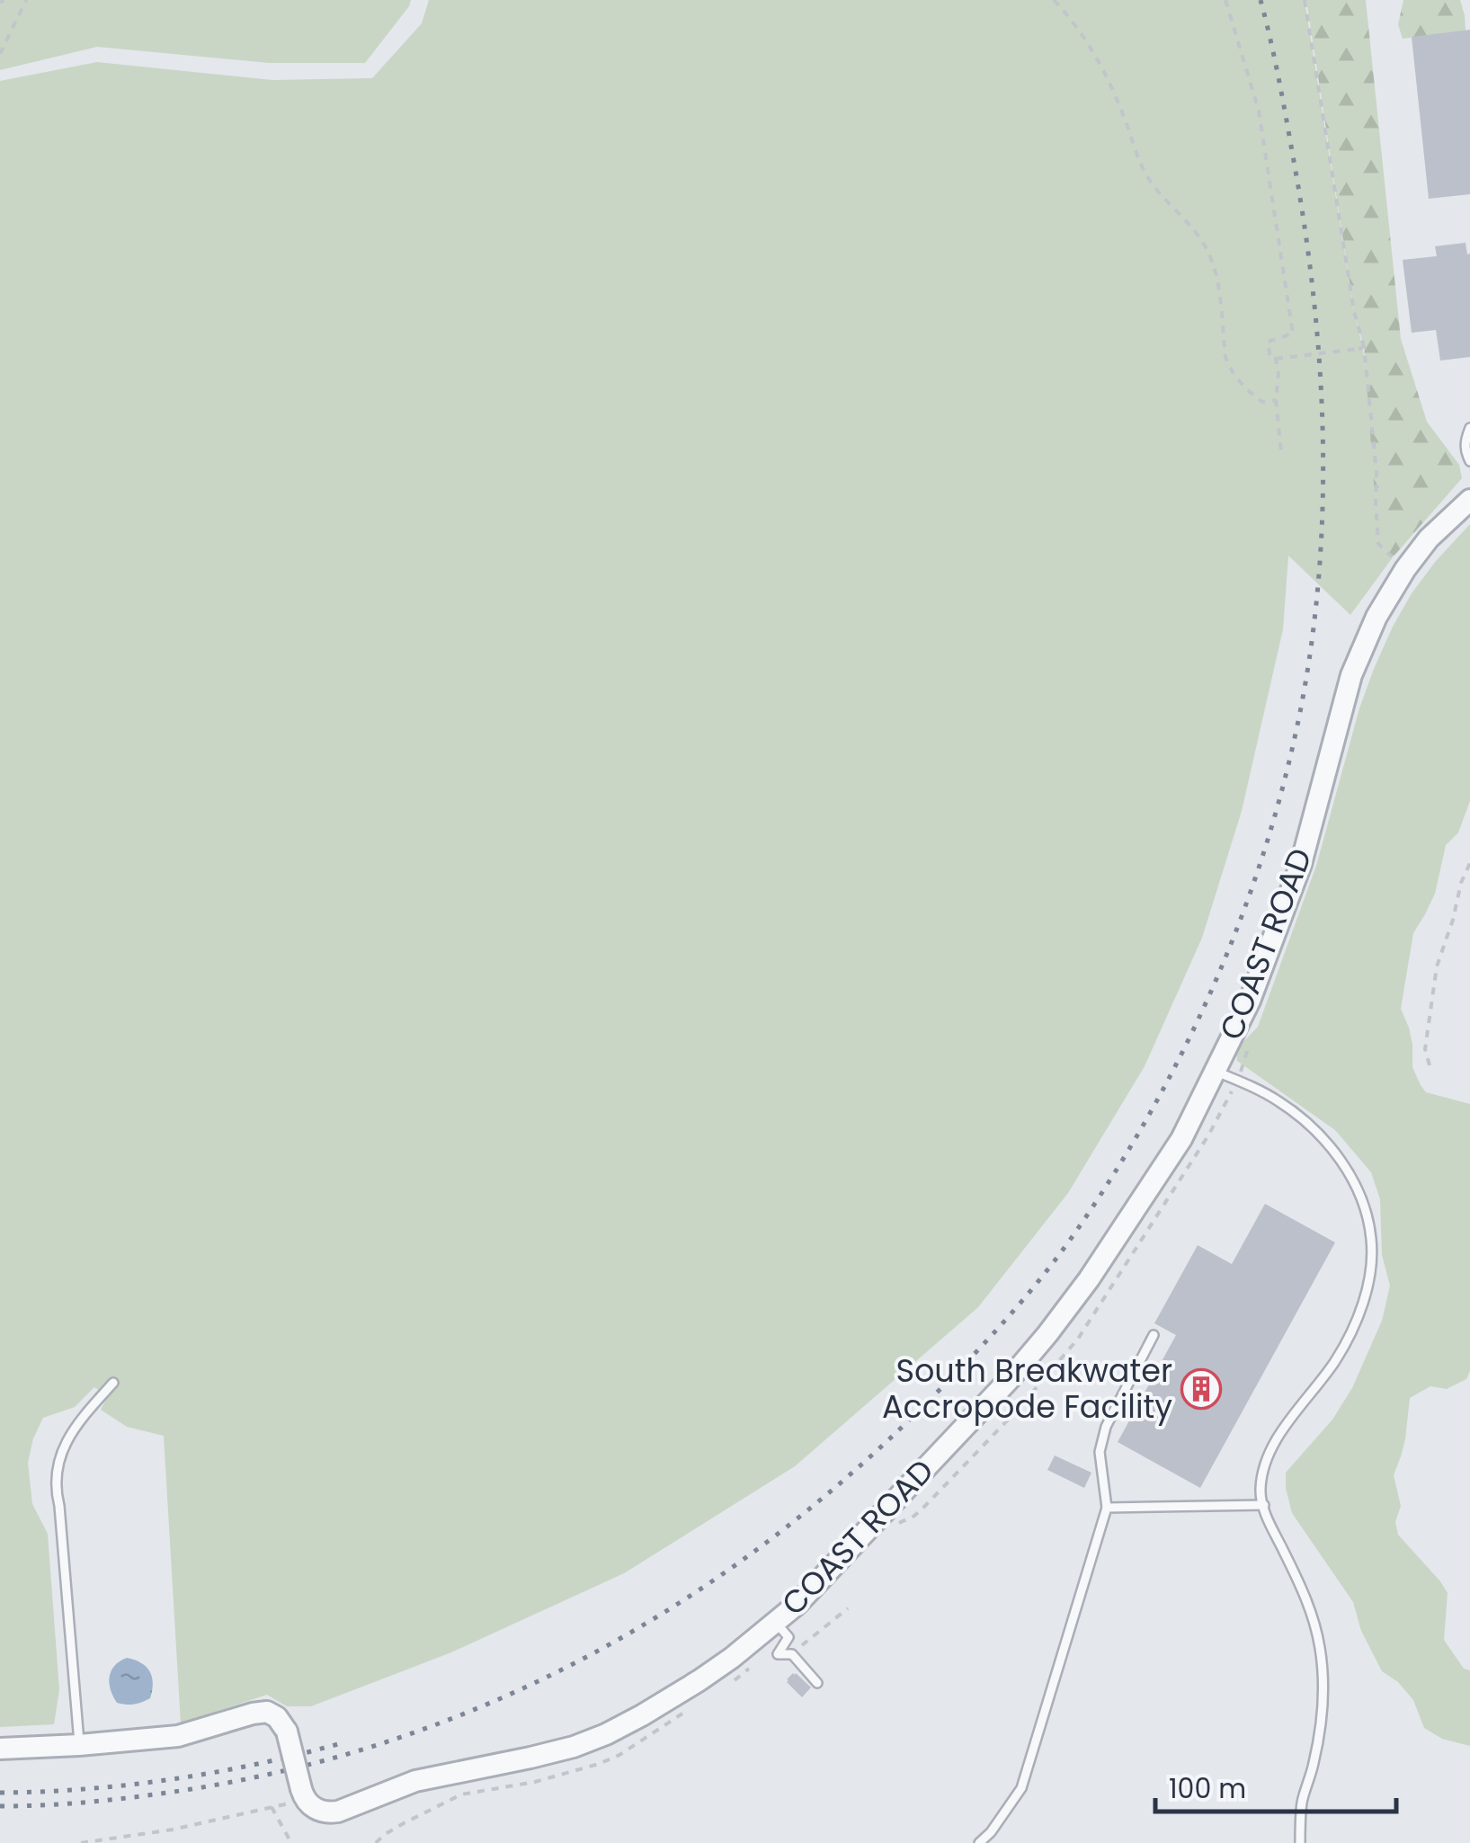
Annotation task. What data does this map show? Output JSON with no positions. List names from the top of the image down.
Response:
{
  "streets": {
    "street": ["COAST ROAD"]
  },
  "places": {
    "building": ["South Breakwater Accropode Facility"]
  },
  "scale_bar": "100 m"
}
